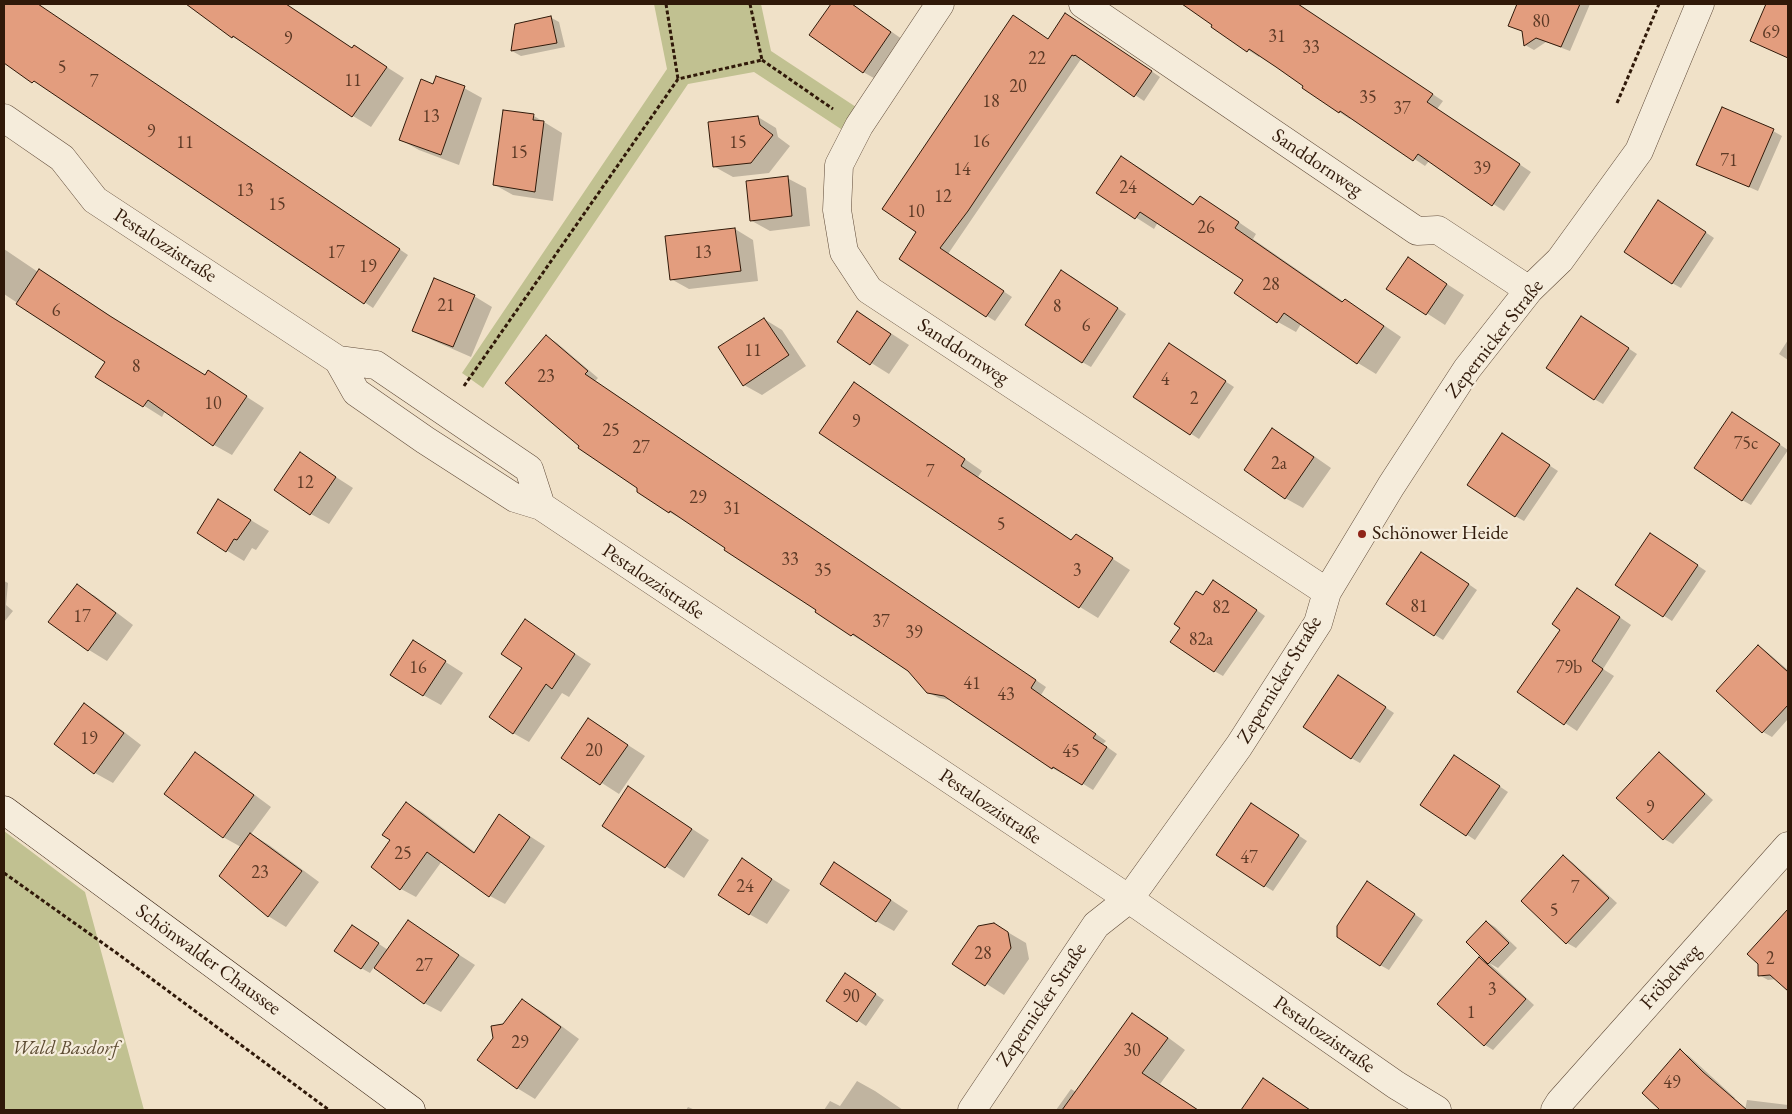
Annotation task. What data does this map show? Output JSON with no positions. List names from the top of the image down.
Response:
{
  "streets": {
    "street": [
      "Sanddornweg",
      "Pestalozzistraße",
      "Zepernicker Straße",
      "Schönwalder Chaussee",
      "Fröbelweg"
    ]
  },
  "crossings": [
    ["Sanddornweg", "Zepernicker Straße"],
    ["Pestalozzistraße", "Zepernicker Straße"]
  ],
  "parks": ["Wald Basdorf"],
  "places": ["Schönower Heide"],
  "house_numbers": [
    "80",
    "69",
    "31",
    "9",
    "33",
    "22",
    "5",
    "11",
    "7",
    "20",
    "35",
    "18",
    "37",
    "13",
    "9",
    "16",
    "11",
    "15",
    "15",
    "71",
    "39",
    "14",
    "24",
    "13",
    "12",
    "15",
    "10",
    "26",
    "17",
    "13",
    "19",
    "28",
    "21",
    "8",
    "6",
    "6",
    "11",
    "8",
    "23",
    "4",
    "2",
    "10",
    "9",
    "25",
    "75c",
    "27",
    "2a",
    "7",
    "12",
    "29",
    "31",
    "5",
    "33",
    "35",
    "3",
    "81",
    "82",
    "17",
    "37",
    "39",
    "82a",
    "16",
    "79b",
    "41",
    "43",
    "19",
    "20",
    "45",
    "9",
    "25",
    "47",
    "23",
    "24",
    "7",
    "5",
    "28",
    "2",
    "27",
    "3",
    "90",
    "1",
    "29",
    "30",
    "49"
  ]
}
